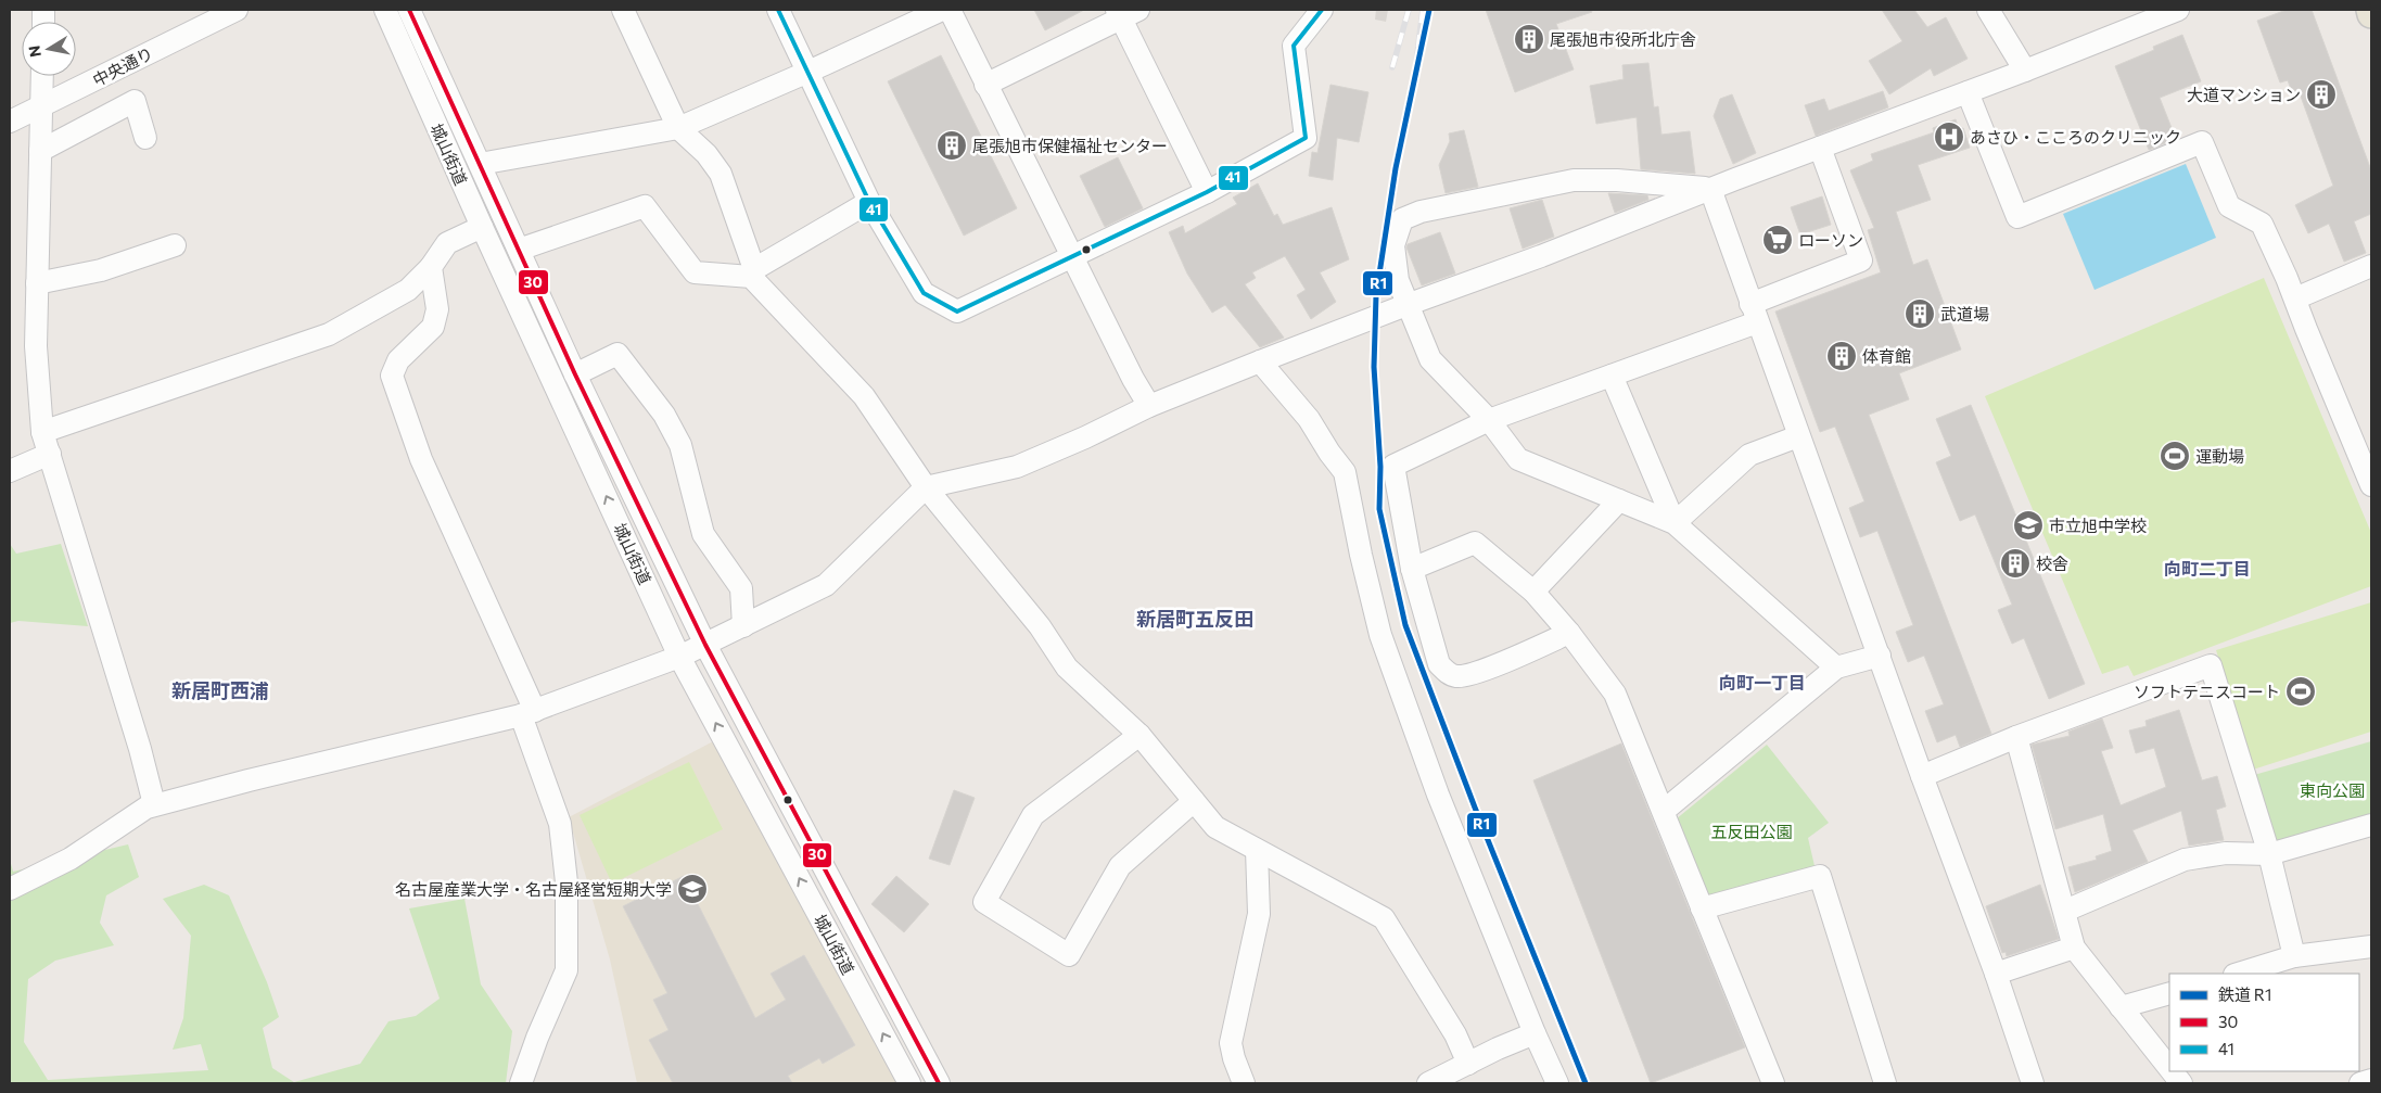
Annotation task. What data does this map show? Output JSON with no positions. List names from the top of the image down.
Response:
{
  "streets": {
    "street": ["中央通り", "城山街道"]
  },
  "districts": [
    "向町二丁目",
    "新居町五反田",
    "向町一丁目",
    "新居町西浦"
  ],
  "parks": ["東向公園", "五反田公園"],
  "places": {
    "building": [
      "尾張旭市役所北庁舎",
      "大道マンション",
      "尾張旭市保健福祉センター",
      "武道場",
      "体育館",
      "校舎"
    ],
    "hospital": ["あさひ・こころのクリニック"],
    "supermarket": ["ローソン"],
    "sports": ["運動場", "ソフトテニスコート"],
    "school or university": ["市立旭中学校", "名古屋産業大学・名古屋経営短期大学"]
  },
  "lines": ["rail line R1", "transit line 30", "transit line 41"],
  "legend": ["鉄道 R1", "30", "41"],
  "north": "left"
}
